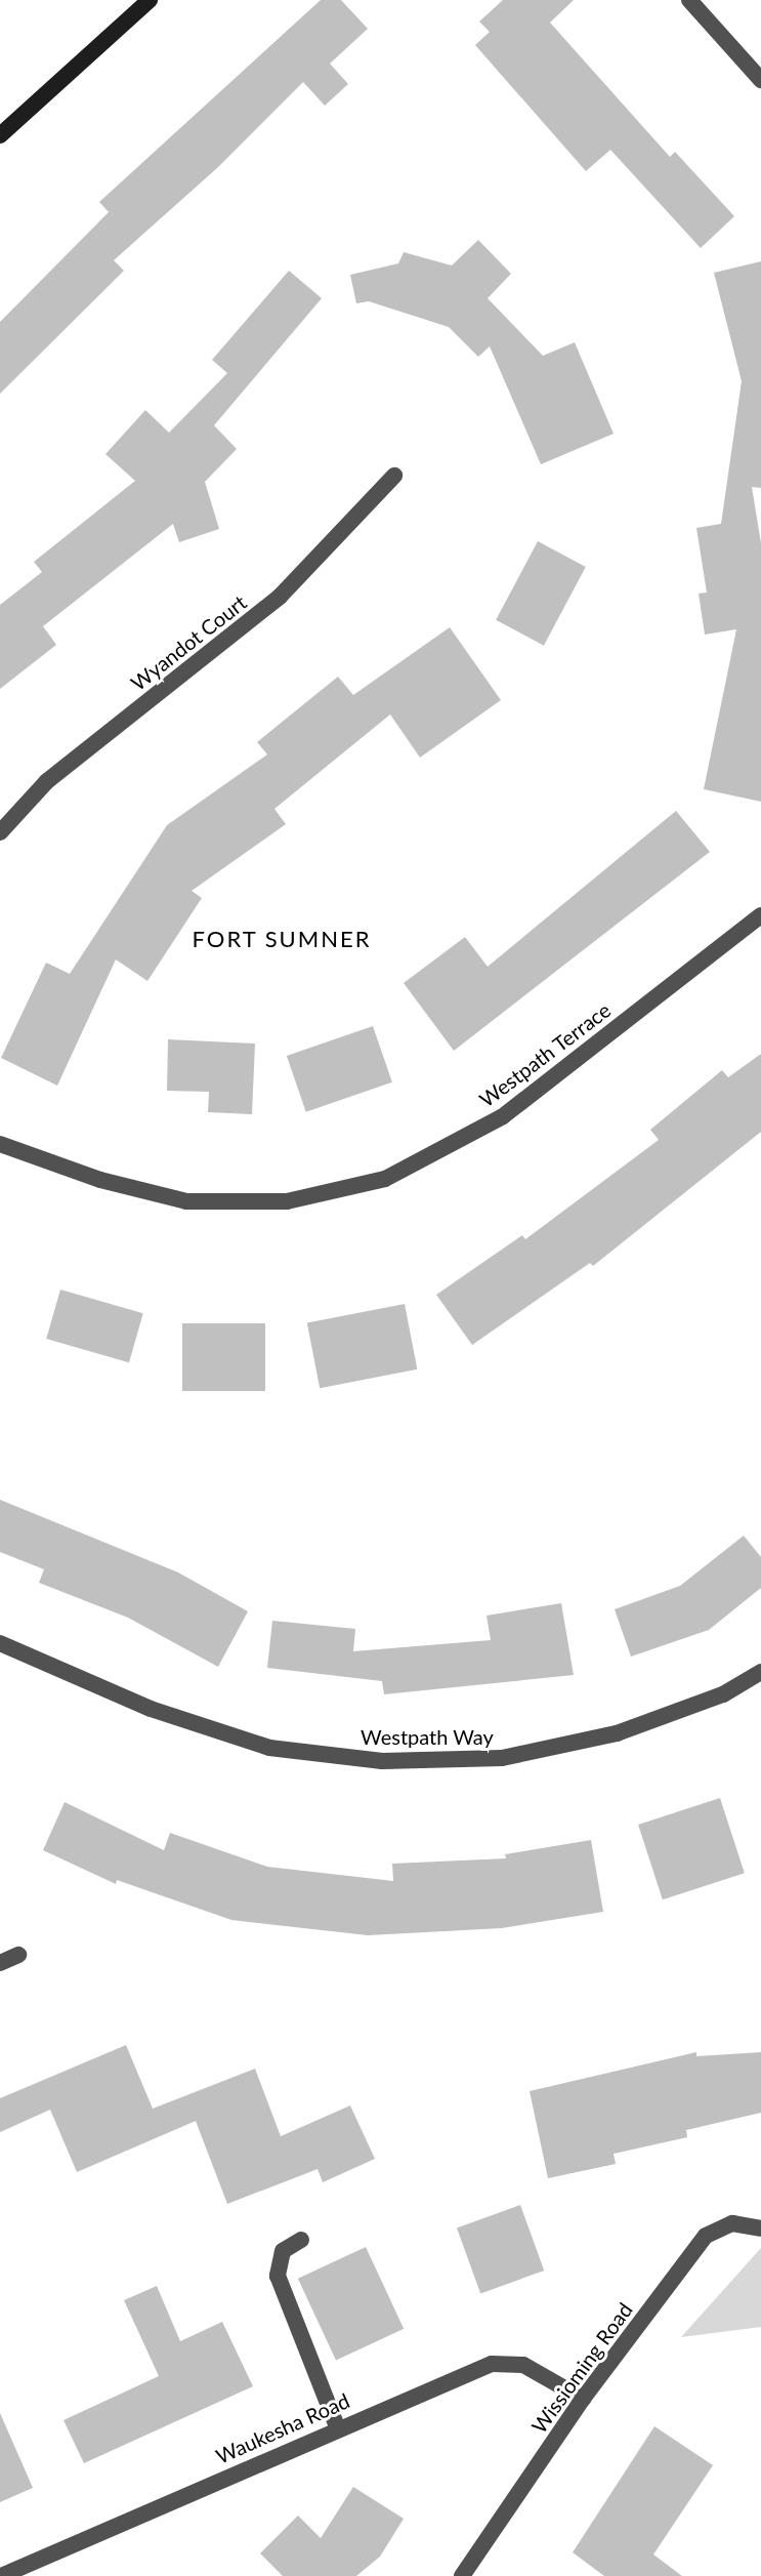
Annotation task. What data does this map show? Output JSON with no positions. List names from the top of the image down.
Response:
{
  "streets": {
    "street": [
      "Wyandot Court",
      "Westpath Terrace",
      "Westpath Way",
      "Wissioming Road",
      "Waukesha Road"
    ]
  },
  "crossings": [
    ["Wissioming Road", "Waukesha Road"]
  ],
  "districts": ["FORT SUMNER"]
}
